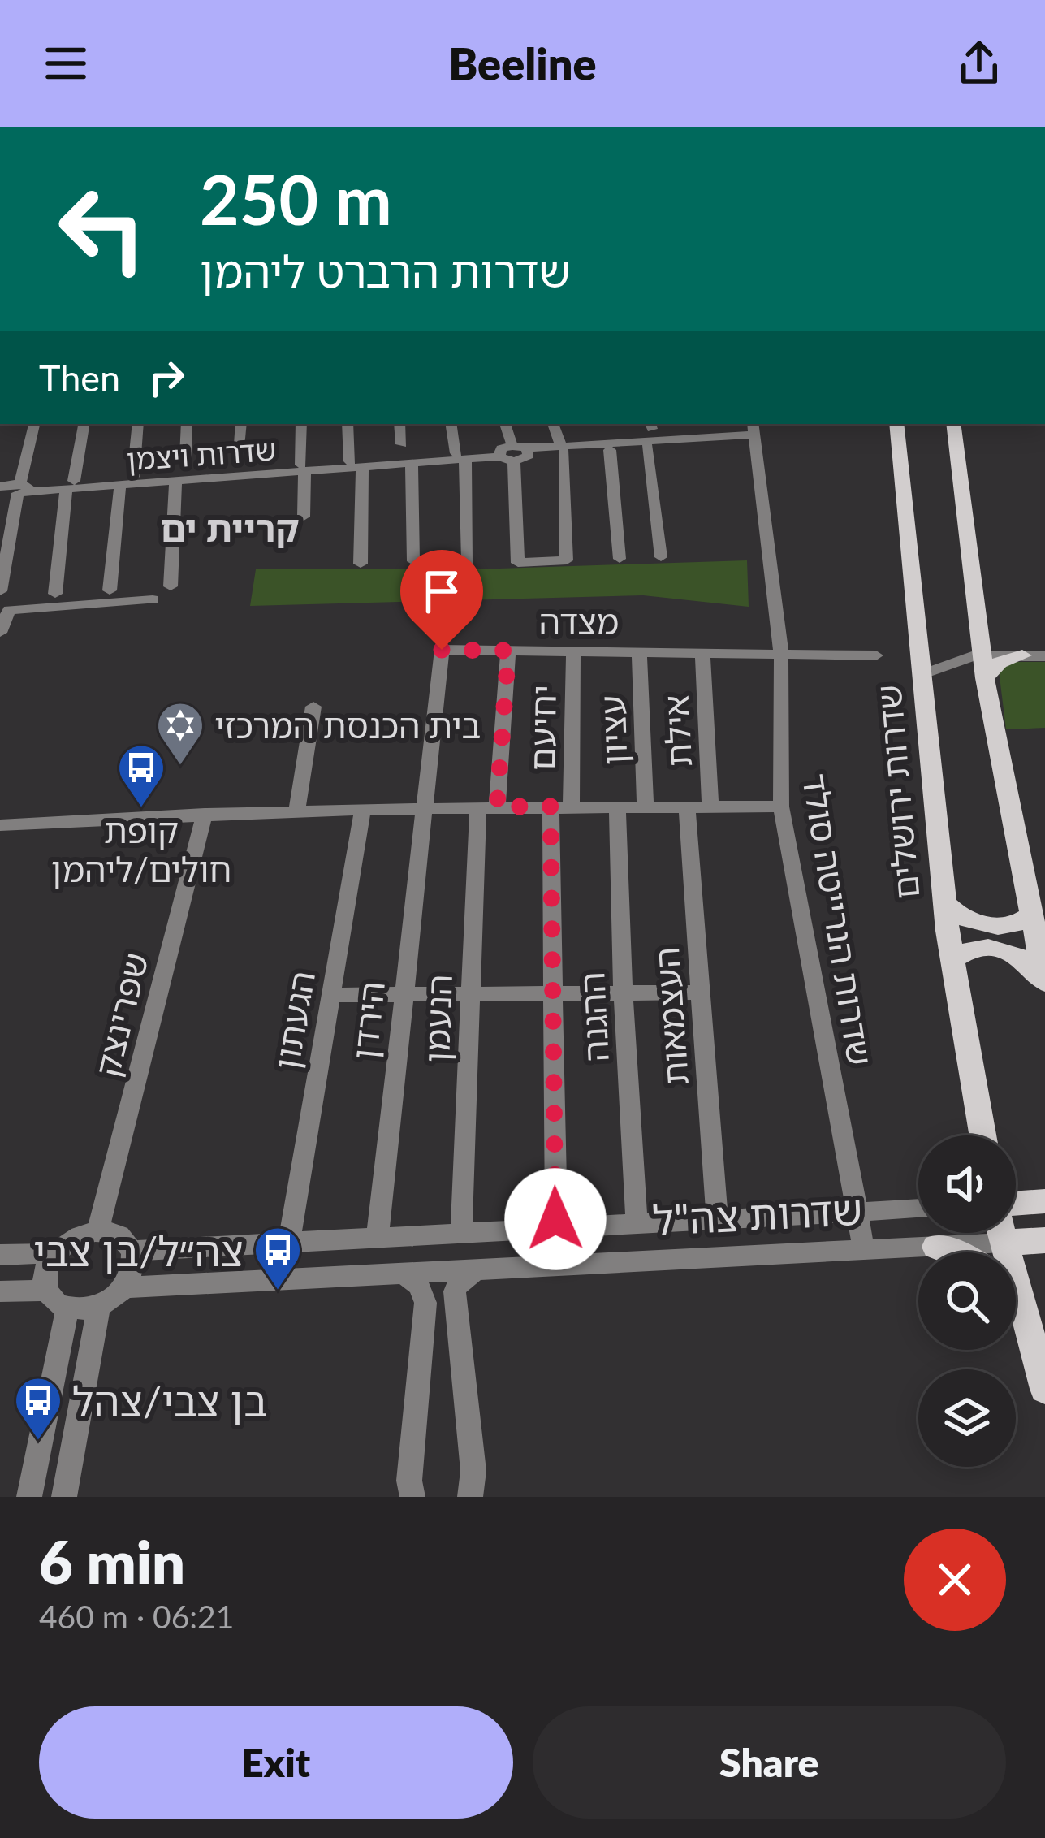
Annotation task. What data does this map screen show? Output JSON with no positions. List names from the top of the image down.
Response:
{
  "streets": {
    "main road": ["שדרות ירושלים", "שדרות צה\"ל"],
    "street": [
      "שדרות ויצמן",
      "מצדה",
      "יחיעם",
      "עציון",
      "אילת",
      "שדרות הנרייטה סולד",
      "שפרינצק",
      "העצמאות",
      "ההגנה",
      "הנעמן",
      "הגעתון",
      "הירדן"
    ]
  },
  "crossings": [
    ["שדרות ויצמן", "שדרות הנרייטה סולד"],
    ["מצדה", "יחיעם"],
    ["מצדה", "עציון"],
    ["מצדה", "אילת"],
    ["מצדה", "שדרות הנרייטה סולד"],
    ["מצדה", "הנעמן"],
    ["מצדה", "הירדן"],
    ["יחיעם", "שדרות צה\"ל"],
    ["שדרות הנרייטה סולד", "שדרות צה\"ל"],
    ["שפרינצק", "שדרות צה\"ל"],
    ["העצמאות", "שדרות צה\"ל"],
    ["ההגנה", "שדרות צה\"ל"],
    ["הנעמן", "שדרות צה\"ל"],
    ["הגעתון", "שדרות צה\"ל"],
    ["הירדן", "שדרות צה\"ל"]
  ],
  "districts": ["קריית ים"],
  "places": {
    "synagogue": ["בית הכנסת המרכזי"],
    "bus stop": ["קופת חולים/ליהמן", "צה״ל/בן צבי", "בן צבי/צהל"]
  },
  "page": {
    "header": "Beeline",
    "turn": ["250 m", "שדרות הרברט ליהמן"],
    "then": "Then",
    "heading": ["6 min", "460 m · 06:21"],
    "buttons": ["Exit", "Share"]
  }
}
